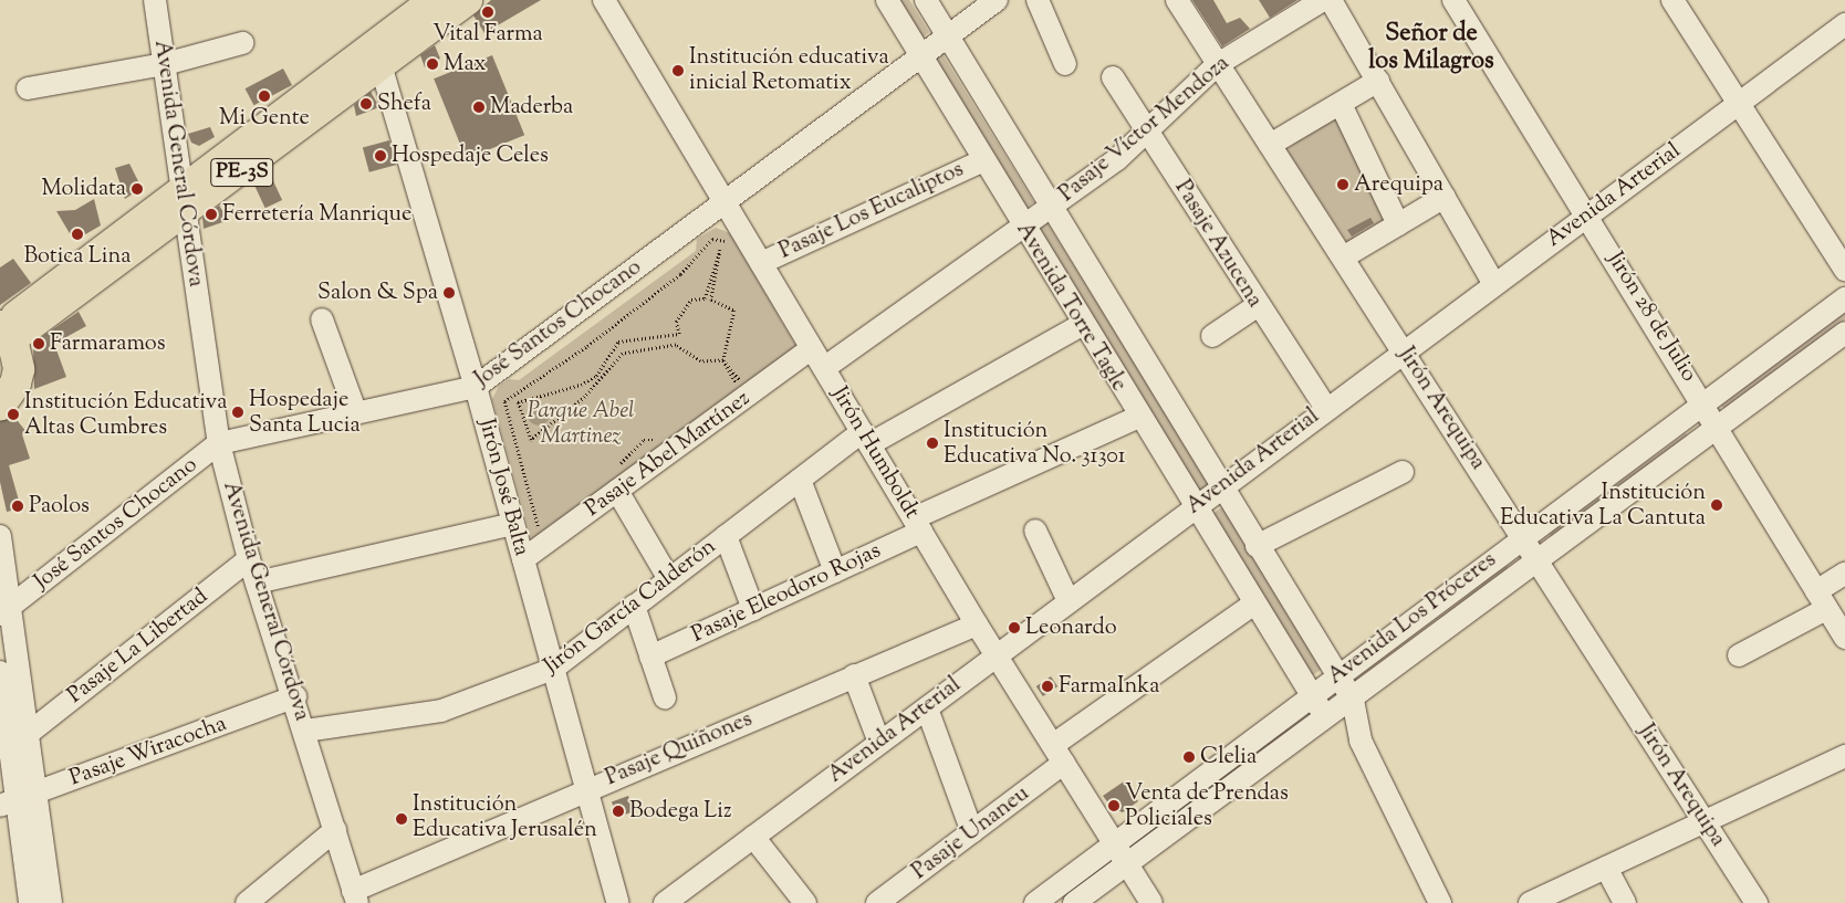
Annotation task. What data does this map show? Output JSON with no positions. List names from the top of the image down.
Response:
{
  "streets": {
    "highway": ["PE-3S"],
    "street": [
      "Pasaje Víctor Mendoza",
      "Avenida General Córdova",
      "Avenida Arterial",
      "Pasaje Los Eucaliptos",
      "Pasaje Azucena",
      "Avenida Torre Tagle",
      "Jirón 28 de Julio",
      "José Santos Chocano",
      "Jirón Arequipa",
      "Jirón Humboldt",
      "Pasaje Abel Martínez",
      "Jirón José Balta",
      "Pasaje Eleodoro Rojas",
      "Jirón García Calderón",
      "Avenida Los Próceres",
      "Pasaje La Libertad",
      "Pasaje Quiñones",
      "Pasaje Wiracocha",
      "Pasaje Unaneu"
    ]
  },
  "crossings": [
    ["Pasaje Víctor Mendoza", "Pasaje Azucena"],
    ["Pasaje Víctor Mendoza", "Avenida Torre Tagle"],
    ["Pasaje Víctor Mendoza", "Jirón Arequipa"],
    ["Avenida General Córdova", "PE-3S"],
    ["Avenida General Córdova", "José Santos Chocano"],
    ["Avenida General Córdova", "Jirón García Calderón"],
    ["Avenida General Córdova", "Pasaje La Libertad"],
    ["Avenida General Córdova", "Pasaje Quiñones"],
    ["Avenida General Córdova", "Pasaje Wiracocha"],
    ["PE-3S", "Jirón José Balta"],
    ["Avenida Arterial", "Pasaje Azucena"],
    ["Avenida Arterial", "Avenida Torre Tagle"],
    ["Avenida Arterial", "Jirón 28 de Julio"],
    ["Avenida Arterial", "Jirón Arequipa"],
    ["Avenida Arterial", "Jirón Humboldt"],
    ["Pasaje Los Eucaliptos", "Avenida Torre Tagle"],
    ["Pasaje Los Eucaliptos", "Jirón Humboldt"],
    ["Avenida Torre Tagle", "José Santos Chocano"],
    ["Avenida Torre Tagle", "Pasaje Eleodoro Rojas"],
    ["Avenida Torre Tagle", "Jirón García Calderón"],
    ["Avenida Torre Tagle", "Avenida Los Próceres"],
    ["Avenida Torre Tagle", "Pasaje Unaneu"],
    ["Jirón 28 de Julio", "Avenida Los Próceres"],
    ["José Santos Chocano", "Jirón Humboldt"],
    ["José Santos Chocano", "Jirón José Balta"],
    ["Jirón Arequipa", "Avenida Los Próceres"],
    ["Jirón Humboldt", "Pasaje Abel Martínez"],
    ["Jirón Humboldt", "Pasaje Eleodoro Rojas"],
    ["Jirón Humboldt", "Jirón García Calderón"],
    ["Jirón Humboldt", "Avenida Los Próceres"],
    ["Jirón Humboldt", "Pasaje Quiñones"],
    ["Jirón Humboldt", "Pasaje Unaneu"],
    ["Pasaje Abel Martínez", "Jirón José Balta"],
    ["Jirón José Balta", "Jirón García Calderón"],
    ["Jirón José Balta", "Pasaje Quiñones"]
  ],
  "districts": ["Señor de los Milagros"],
  "parks": ["Parque Abel Martinez"],
  "places": [
    "Vital Farma",
    "Max",
    "Institución educativa inicial Retomatix",
    "Mi Gente",
    "Shefa",
    "Maderba",
    "Hospedaje Celes",
    "Arequipa",
    "Molidata",
    "Ferretería Manrique",
    "Botica Lina",
    "Salon & Spa",
    "Farmaramos",
    "Hospedaje Santa Lucia",
    "Institución Educativa Altas Cumbres",
    "Institución Educativa No. 31301",
    "Institución Educativa La Cantuta",
    "Paolos",
    "Leonardo",
    "FarmaInka",
    "Clelia",
    "Venta de Prendas Policiales",
    "Bodega Liz",
    "Institución Educativa Jerusalén"
  ]
}
